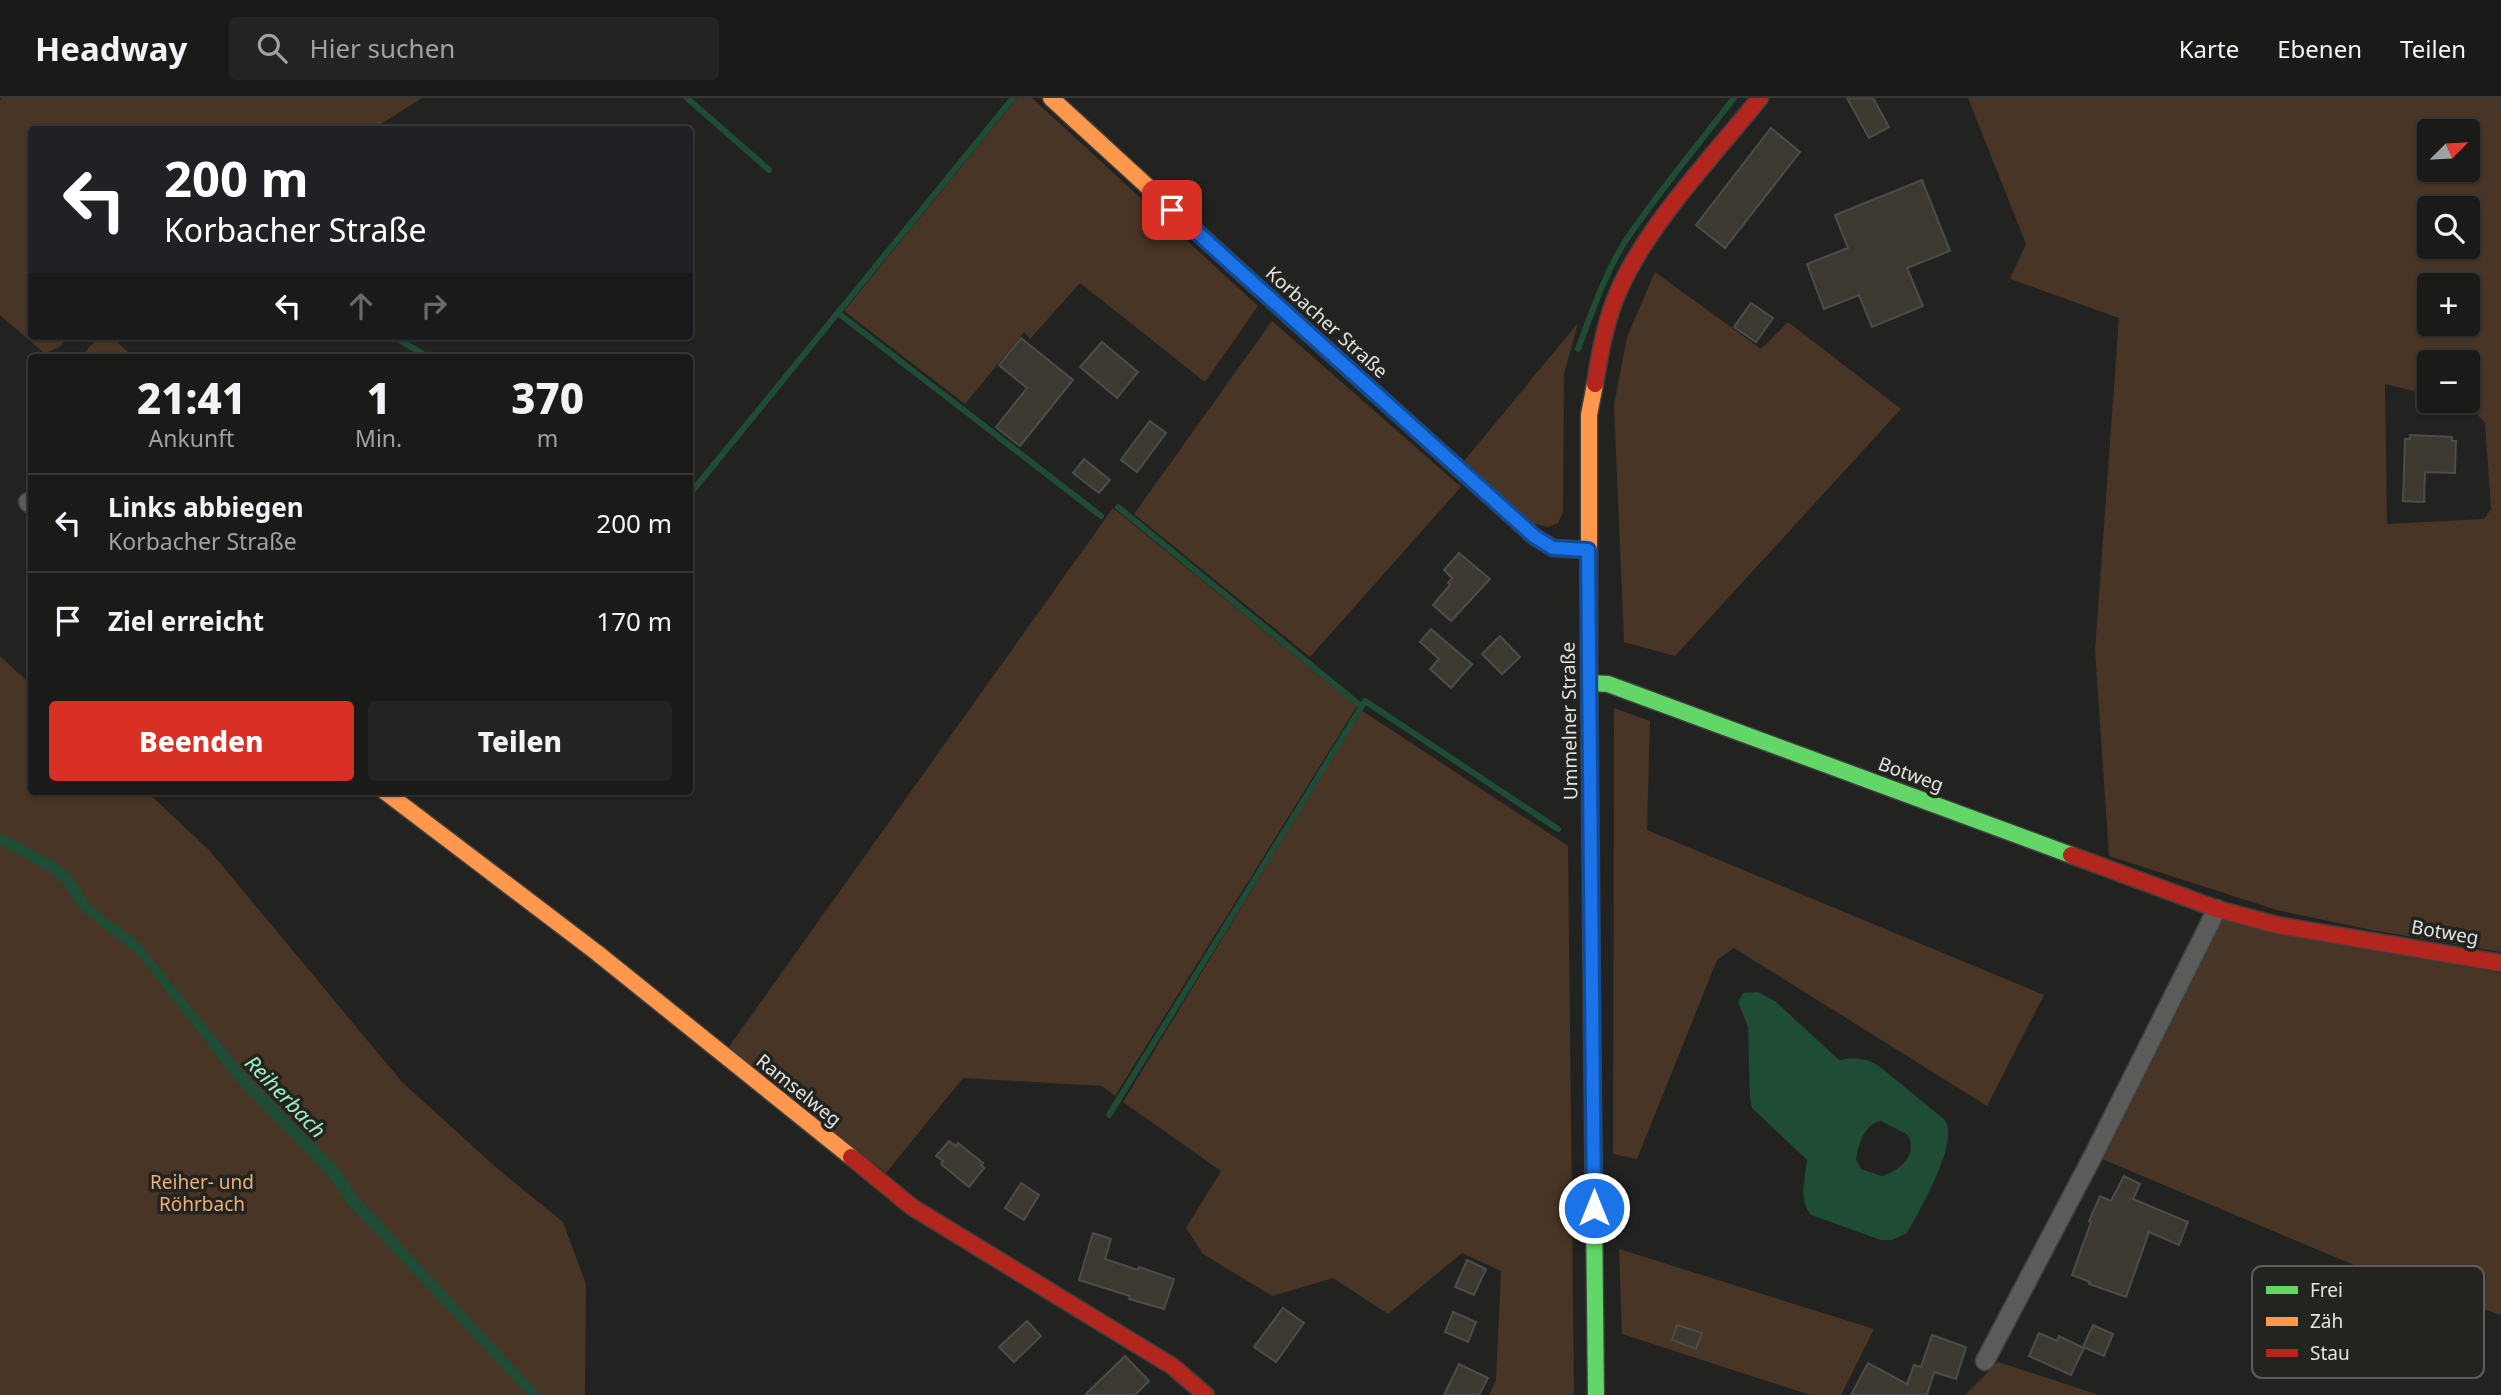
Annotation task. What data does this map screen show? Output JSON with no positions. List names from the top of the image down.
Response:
{
  "streets": {
    "street": [
      "Korbacher Straße",
      "Ummelner Straße",
      "Botweg",
      "Ramselweg"
    ]
  },
  "crossings": [
    ["Korbacher Straße", "Ummelner Straße"],
    ["Ummelner Straße", "Botweg"]
  ],
  "water": ["Reiherbach"],
  "parks": ["Reiher- und Röhrbach"],
  "legend": ["Frei", "Zäh", "Stau"],
  "north": "top right",
  "page": {
    "header": "Headway",
    "search": "Hier suchen",
    "nav": ["Karte", "Ebenen", "Teilen"],
    "map_buttons": ["+", "−"],
    "turn": ["200 m", "Korbacher Straße"],
    "eta": [
      "21:41",
      "Ankunft",
      "1",
      "Min.",
      "370",
      "m"
    ],
    "list": [
      {
        "name": "Links abbiegen",
        "note": "Korbacher Straße",
        "value": "200 m"
      },
      {
        "name": "Ziel erreicht",
        "value": "170 m"
      }
    ],
    "buttons": ["Beenden", "Teilen"]
  }
}
